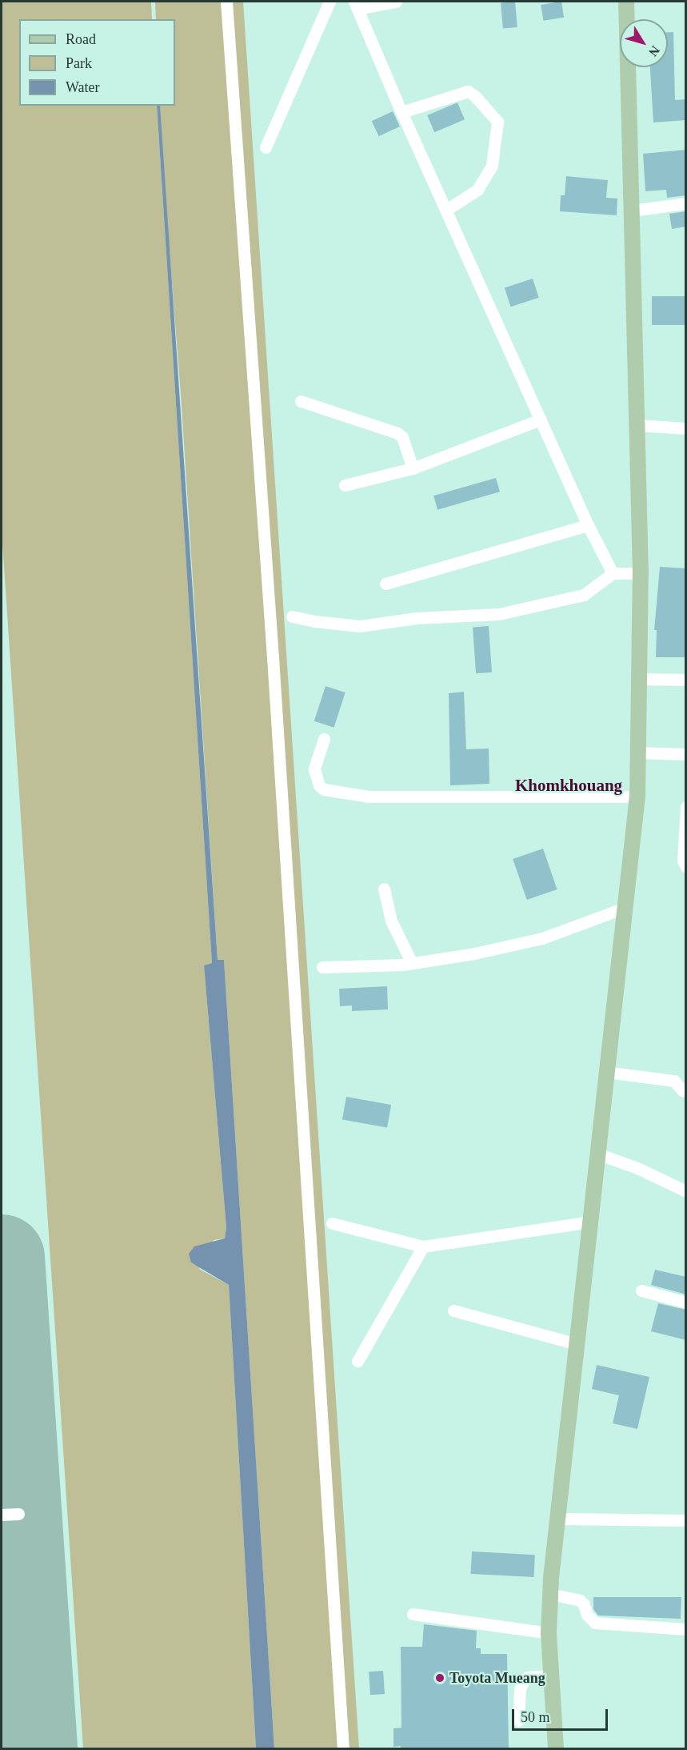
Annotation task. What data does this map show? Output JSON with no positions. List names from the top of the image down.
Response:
{
  "districts": ["Khomkhouang"],
  "places": ["Toyota Mueang"],
  "legend": ["Road", "Park", "Water"],
  "scale_bar": "50 m",
  "north": "bottom right"
}
